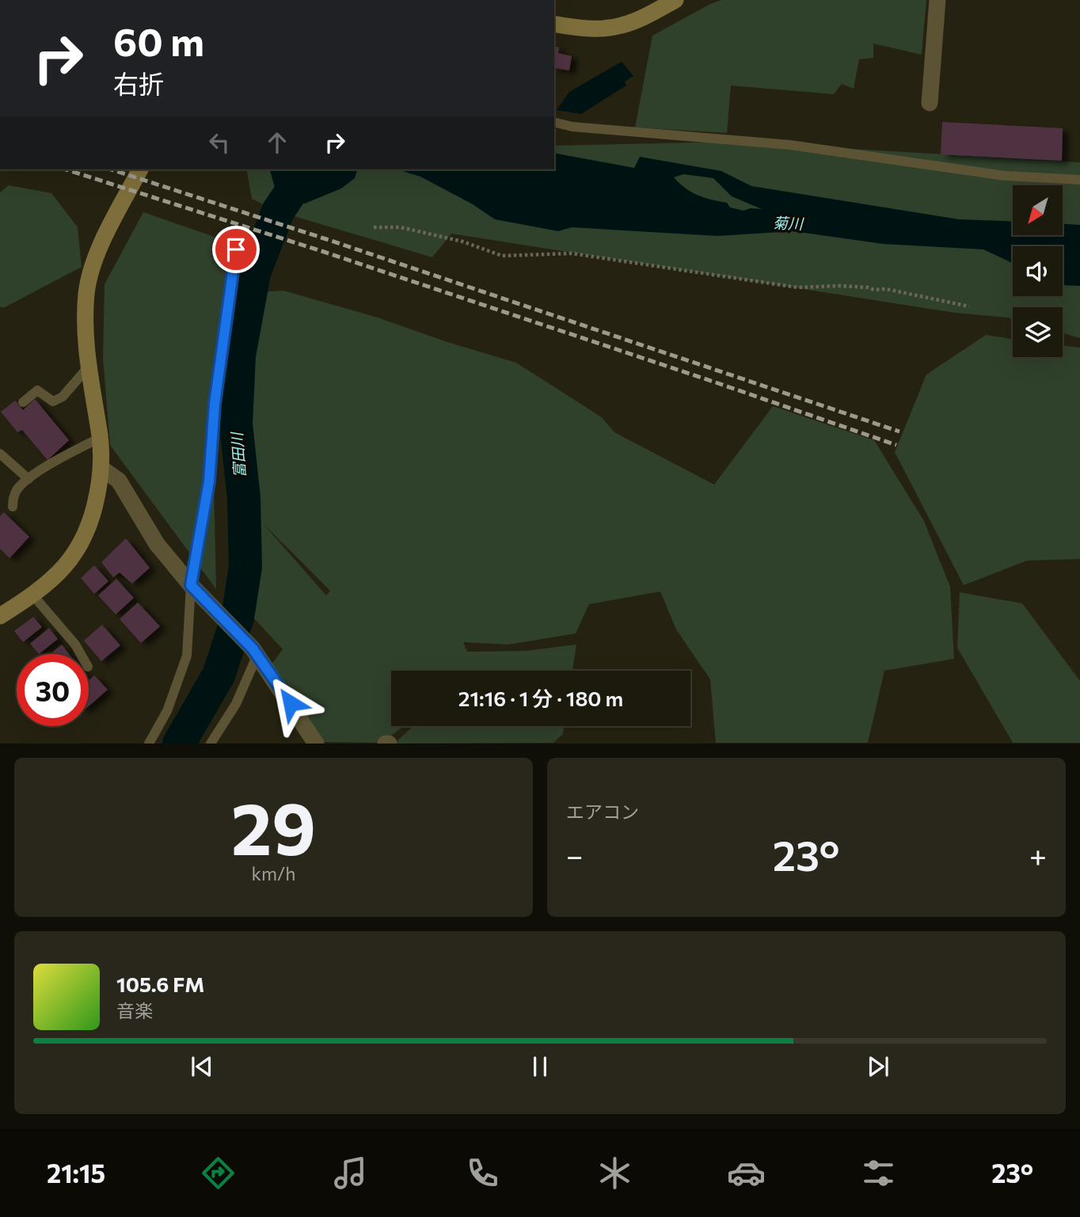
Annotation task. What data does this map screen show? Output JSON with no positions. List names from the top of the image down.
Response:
{
  "water": ["菊川", "富田川"],
  "north": "bottom left",
  "page": {
    "turn": ["60 m", "右折"],
    "limit": "30",
    "trip": "21:16 · 1 分 · 180 m",
    "tile": [
      ["29", "km/h"],
      "エアコン"
    ],
    "heat": ["−", "23°", "+"],
    "song": ["105.6 FM", "音楽"],
    "tabs": ["21:15", "23°"]
  }
}
